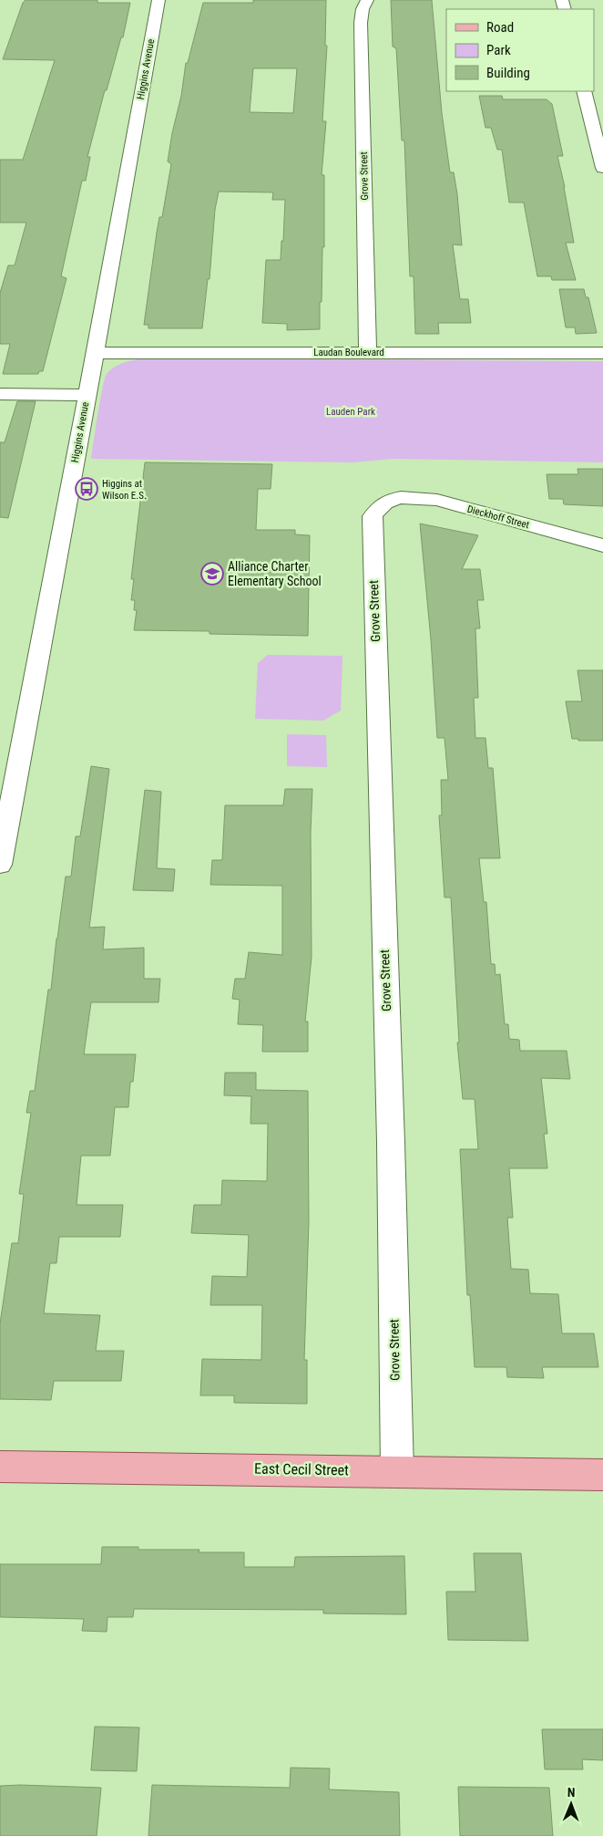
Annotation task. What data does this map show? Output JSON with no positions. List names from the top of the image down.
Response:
{
  "streets": {
    "main road": ["East Cecil Street"],
    "street": [
      "Higgins Avenue",
      "Grove Street",
      "Laudan Boulevard",
      "Dieckhoff Street"
    ]
  },
  "crossings": [
    ["Higgins Avenue", "Laudan Boulevard"],
    ["Grove Street", "Laudan Boulevard"],
    ["Grove Street", "Dieckhoff Street"],
    ["Grove Street", "East Cecil Street"]
  ],
  "parks": ["Lauden Park"],
  "places": {
    "bus stop": ["Higgins at Wilson E.S."],
    "school or university": ["Alliance Charter Elementary School"]
  },
  "legend": ["Road", "Park", "Building"],
  "north": "top"
}
